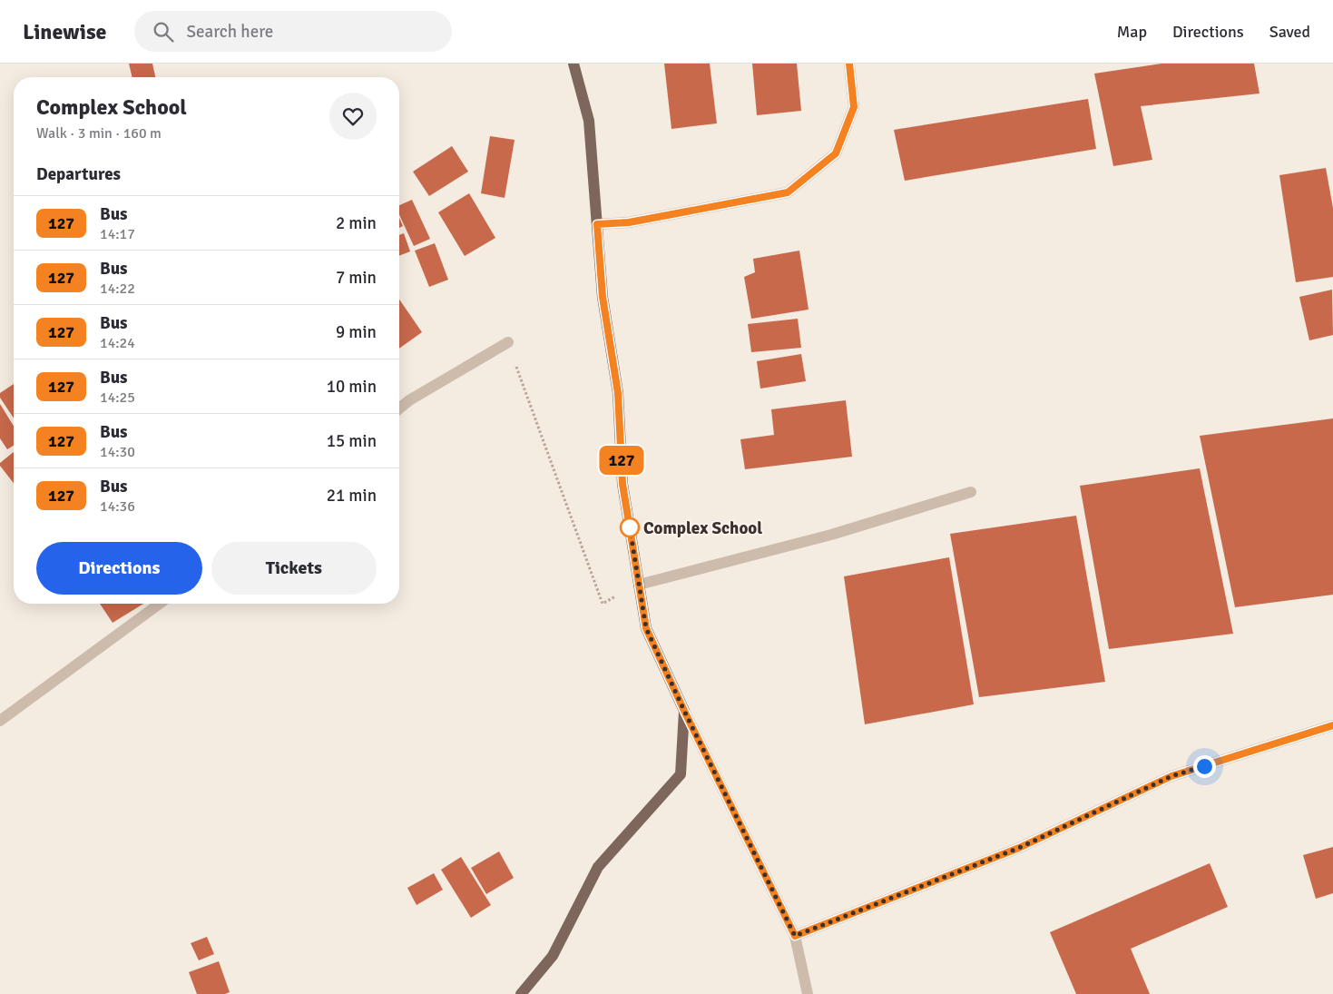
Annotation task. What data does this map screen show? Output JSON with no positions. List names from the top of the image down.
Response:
{
  "places": ["Complex School"],
  "lines": ["bus line 127"],
  "page": {
    "header": "Linewise",
    "search": "Search here",
    "nav": ["Map", "Directions", "Saved"],
    "on_map": "127",
    "heading": [
      ["Complex School", "Walk · 3 min · 160 m"],
      "Departures"
    ],
    "list": [
      {
        "mark": "127",
        "name": "Bus",
        "note": "14:17",
        "value": "2 min"
      },
      {
        "mark": "127",
        "name": "Bus",
        "note": "14:22",
        "value": "7 min"
      },
      {
        "mark": "127",
        "name": "Bus",
        "note": "14:24",
        "value": "9 min"
      },
      {
        "mark": "127",
        "name": "Bus",
        "note": "14:25",
        "value": "10 min"
      },
      {
        "mark": "127",
        "name": "Bus",
        "note": "14:30",
        "value": "15 min"
      },
      {
        "mark": "127",
        "name": "Bus",
        "note": "14:36",
        "value": "21 min"
      }
    ],
    "buttons": ["Directions", "Tickets"]
  }
}
